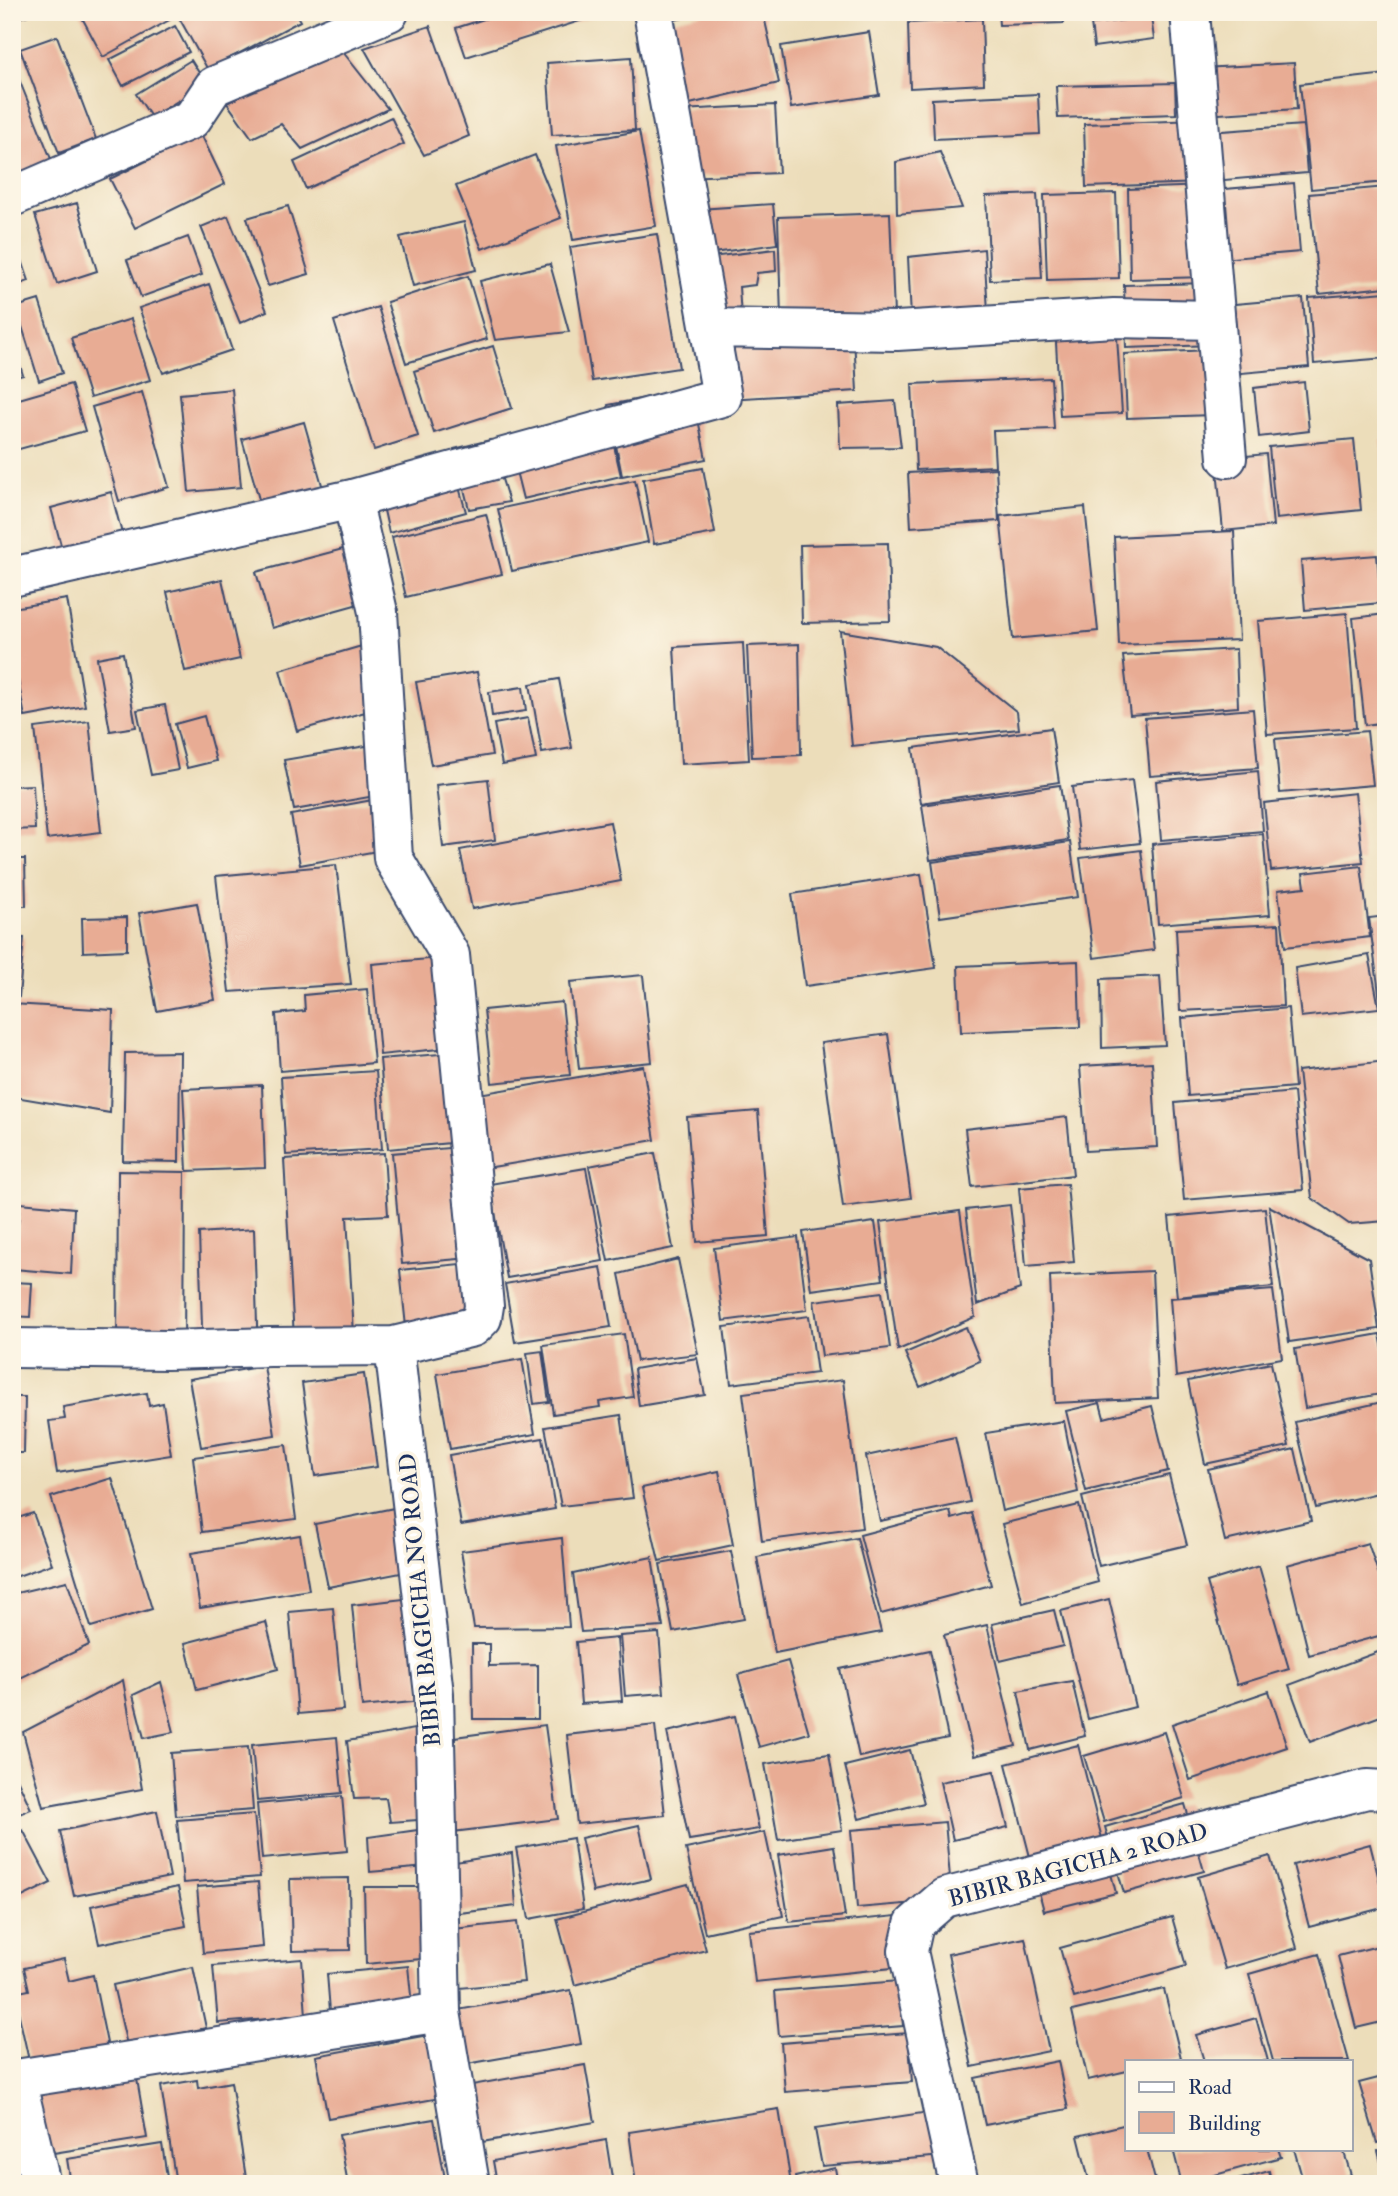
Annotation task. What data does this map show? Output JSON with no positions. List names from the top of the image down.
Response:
{
  "streets": {
    "street": ["BIBIR BAGICHA NO ROAD", "BIBIR BAGICHA 2 ROAD"]
  },
  "legend": ["Road", "Building"]
}
